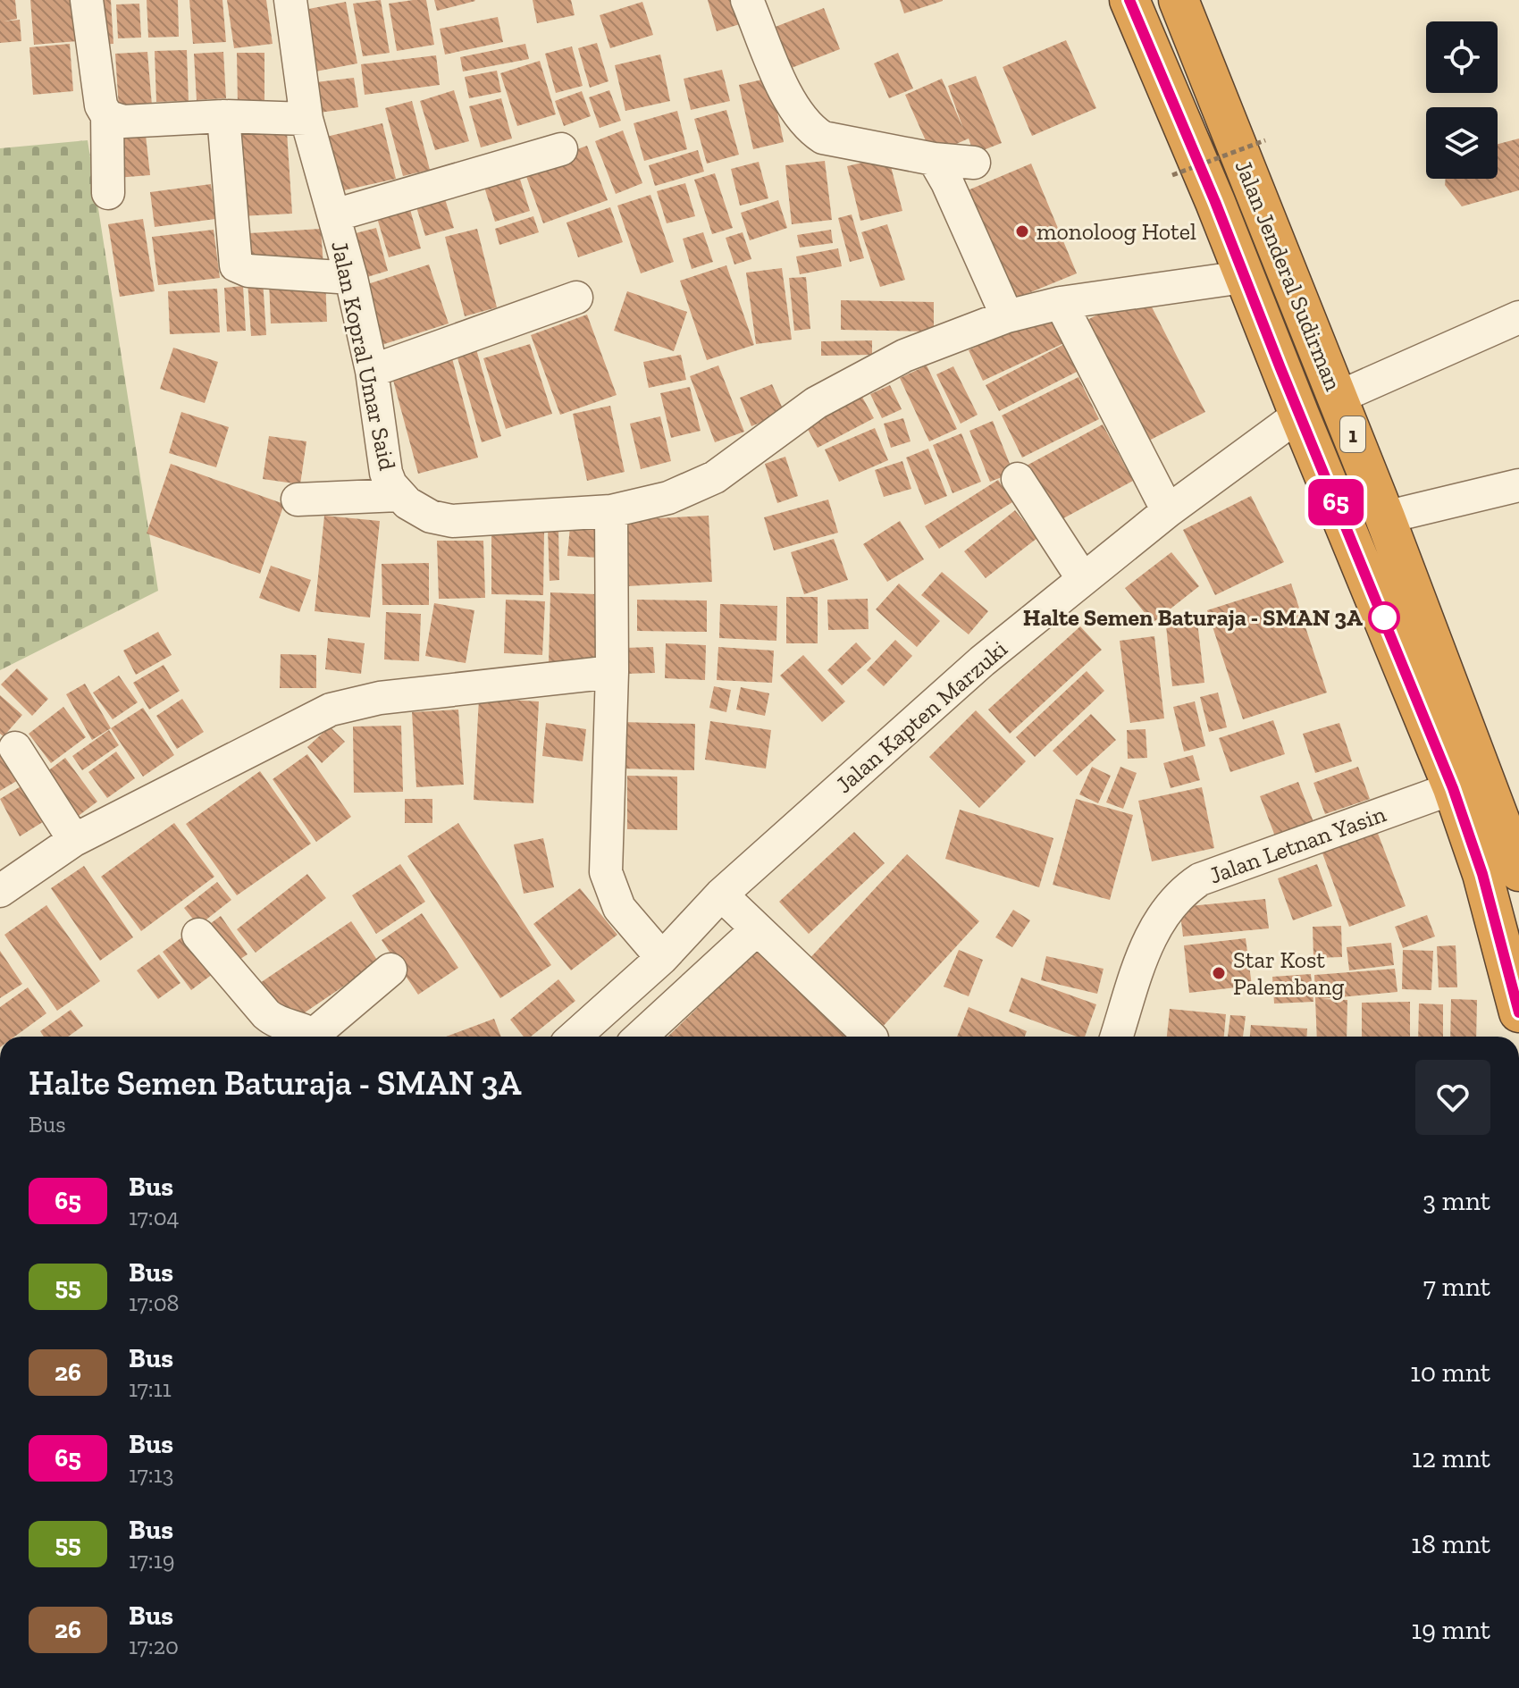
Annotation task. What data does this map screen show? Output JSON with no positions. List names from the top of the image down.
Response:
{
  "streets": {
    "highway": ["Jalan Jenderal Sudirman", "1"],
    "street": ["Jalan Kopral Umar Said", "Jalan Kapten Marzuki", "Jalan Letnan Yasin"]
  },
  "crossings": [
    ["Jalan Jenderal Sudirman", "Jalan Kopral Umar Said"],
    ["Jalan Jenderal Sudirman", "Jalan Kapten Marzuki"],
    ["Jalan Jenderal Sudirman", "Jalan Letnan Yasin"]
  ],
  "places": ["monoloog Hotel", "Halte Semen Baturaja - SMAN 3A", "Star Kost Palembang"],
  "lines": ["bus line 65"],
  "page": {
    "on_map": "65",
    "heading": ["Halte Semen Baturaja - SMAN 3A", "Bus"],
    "list": [
      {
        "mark": "65",
        "name": "Bus",
        "note": "17:04",
        "value": "3 mnt"
      },
      {
        "mark": "55",
        "name": "Bus",
        "note": "17:08",
        "value": "7 mnt"
      },
      {
        "mark": "26",
        "name": "Bus",
        "note": "17:11",
        "value": "10 mnt"
      },
      {
        "mark": "65",
        "name": "Bus",
        "note": "17:13",
        "value": "12 mnt"
      },
      {
        "mark": "55",
        "name": "Bus",
        "note": "17:19",
        "value": "18 mnt"
      },
      {
        "mark": "26",
        "name": "Bus",
        "note": "17:20",
        "value": "19 mnt"
      }
    ]
  }
}
